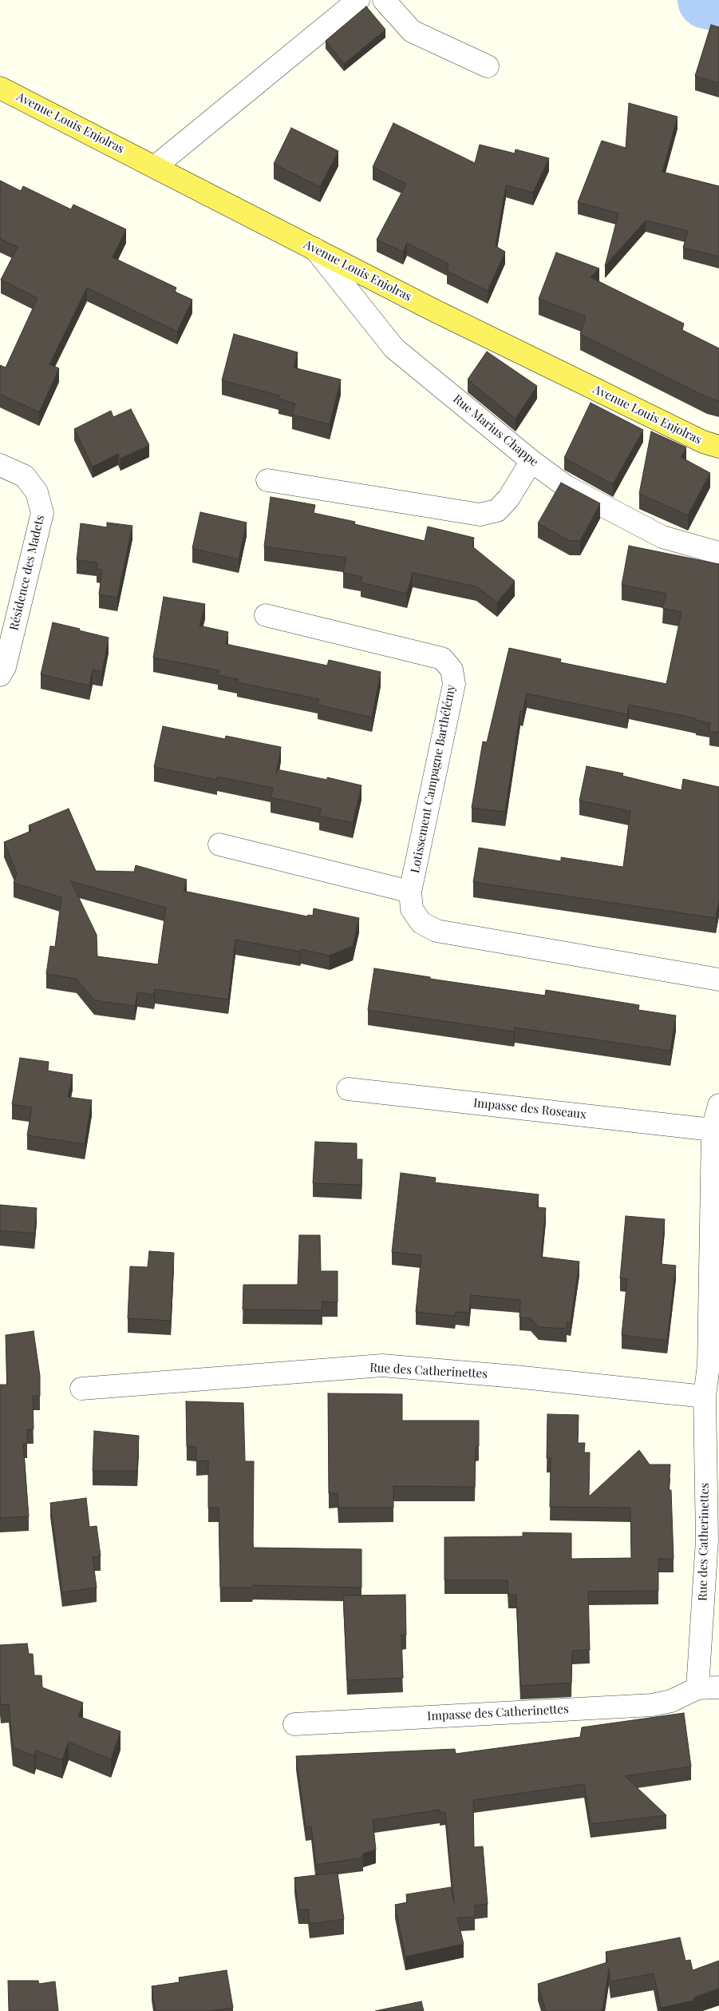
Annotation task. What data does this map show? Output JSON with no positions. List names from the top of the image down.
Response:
{
  "streets": {
    "main road": ["Avenue Louis Enjolras"],
    "street": [
      "Rue Marius Chappe",
      "Résidence des Madets",
      "Lotissement Campagne Barthélémy",
      "Impasse des Roseaux",
      "Rue des Catherinettes",
      "Impasse des Catherinettes"
    ]
  },
  "crossings": [
    ["Avenue Louis Enjolras", "Rue Marius Chappe"],
    ["Impasse des Roseaux", "Rue des Catherinettes"],
    ["Rue des Catherinettes", "Impasse des Catherinettes"]
  ]
}
